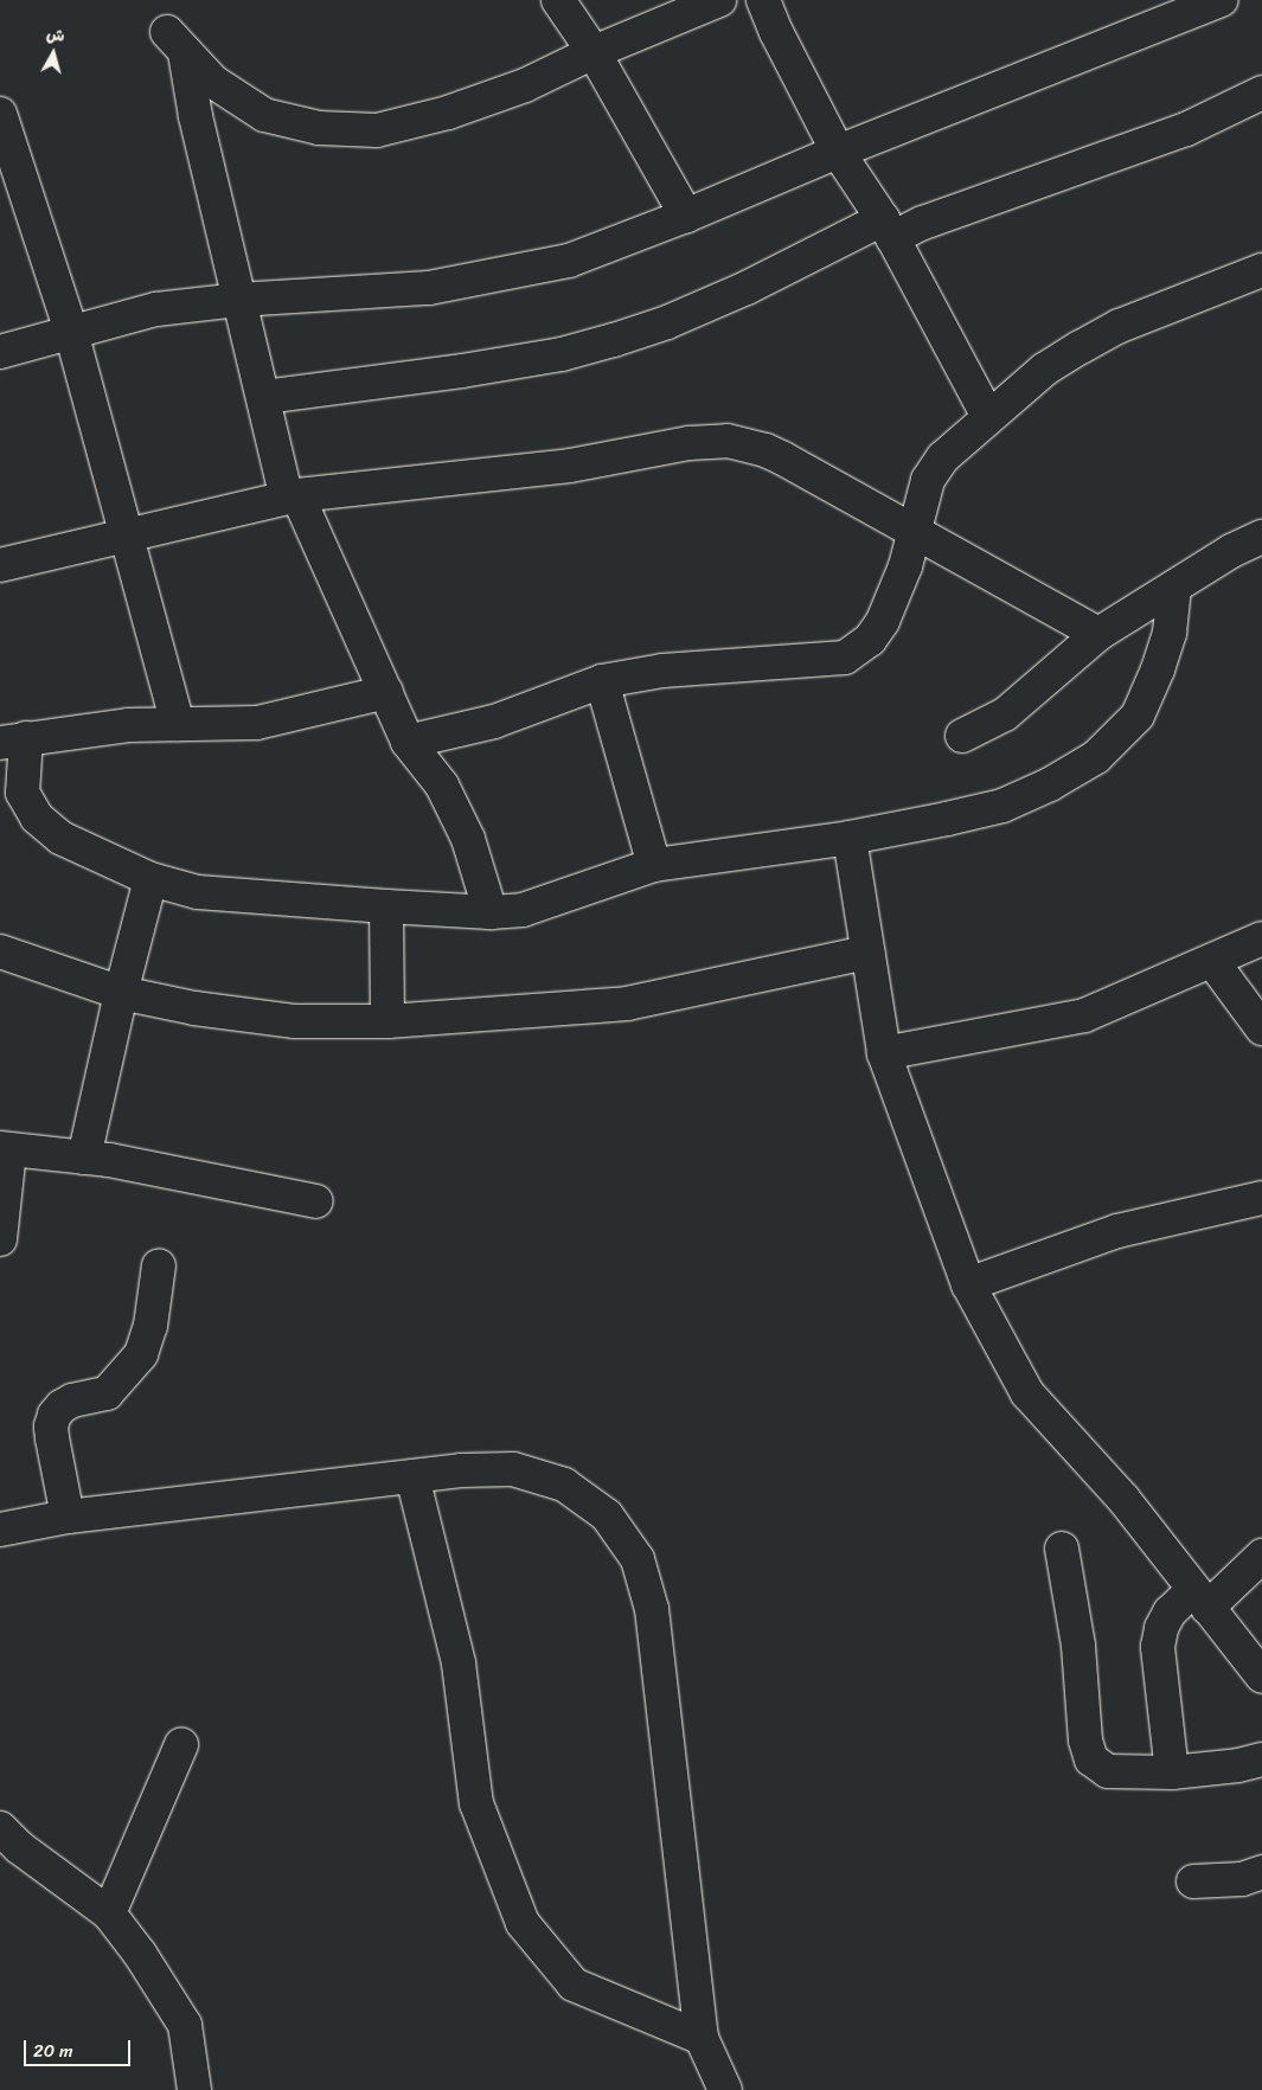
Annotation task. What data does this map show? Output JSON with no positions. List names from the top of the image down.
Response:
{
  "scale_bar": "20 m",
  "north": "top"
}
